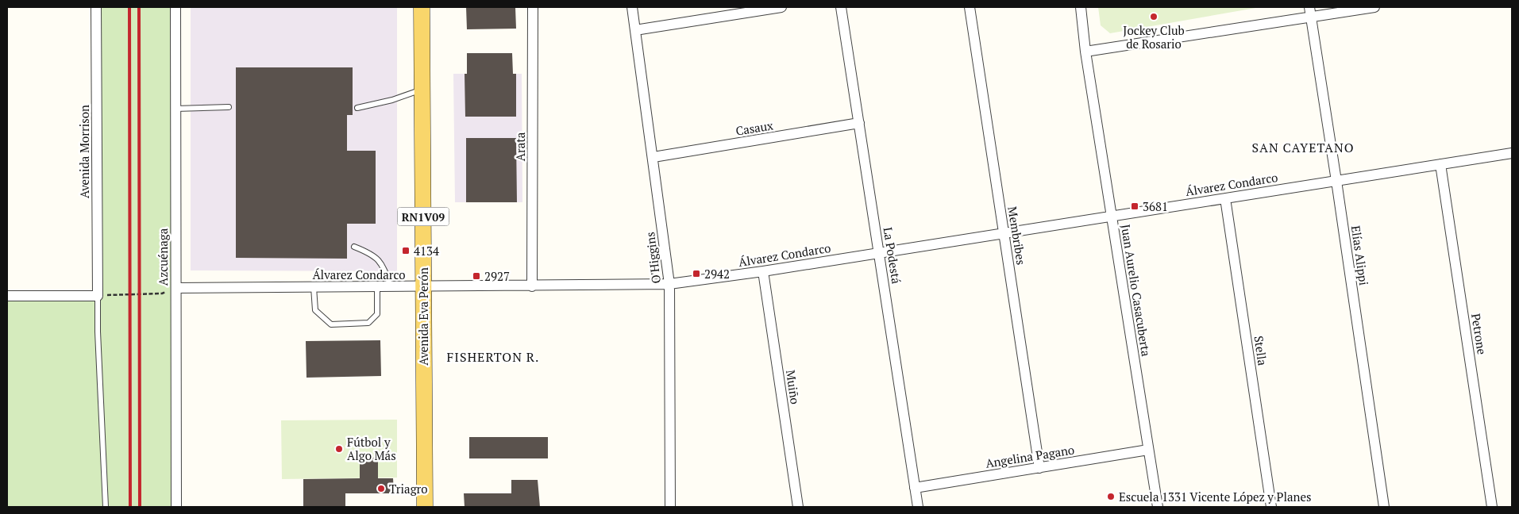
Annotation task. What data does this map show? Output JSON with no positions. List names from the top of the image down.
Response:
{
  "streets": {
    "main road": ["RN1V09", "Avenida Eva Perón"],
    "street": [
      "Casaux",
      "Arata",
      "Avenida Morrison",
      "Álvarez Condarco",
      "Membribes",
      "La Podestá",
      "Elías Alippi",
      "Azcuénaga",
      "O'Higgins",
      "Juan Aurelio Casacuberta",
      "Petrone",
      "Stella",
      "Muiño",
      "Angelina Pagano"
    ]
  },
  "crossings": [
    ["Casaux", "La Podestá"],
    ["Casaux", "O'Higgins"],
    ["Arata", "Álvarez Condarco"],
    ["Álvarez Condarco", "Membribes"],
    ["Álvarez Condarco", "La Podestá"],
    ["Álvarez Condarco", "Elías Alippi"],
    ["Álvarez Condarco", "Azcuénaga"],
    ["Álvarez Condarco", "O'Higgins"],
    ["Álvarez Condarco", "Juan Aurelio Casacuberta"],
    ["Álvarez Condarco", "Avenida Eva Perón"],
    ["Álvarez Condarco", "Petrone"],
    ["Álvarez Condarco", "Stella"],
    ["Álvarez Condarco", "Muiño"],
    ["Membribes", "Angelina Pagano"],
    ["La Podestá", "Angelina Pagano"],
    ["Juan Aurelio Casacuberta", "Angelina Pagano"]
  ],
  "districts": ["SAN CAYETANO", "FISHERTON R."],
  "places": {
    "other": [
      "Jockey Club de Rosario",
      "Fútbol y Algo Más",
      "Triagro",
      "Escuela 1331 Vicente López y Planes"
    ],
    "transit": [
      "3681",
      "4134",
      "2942",
      "2927"
    ]
  }
}
